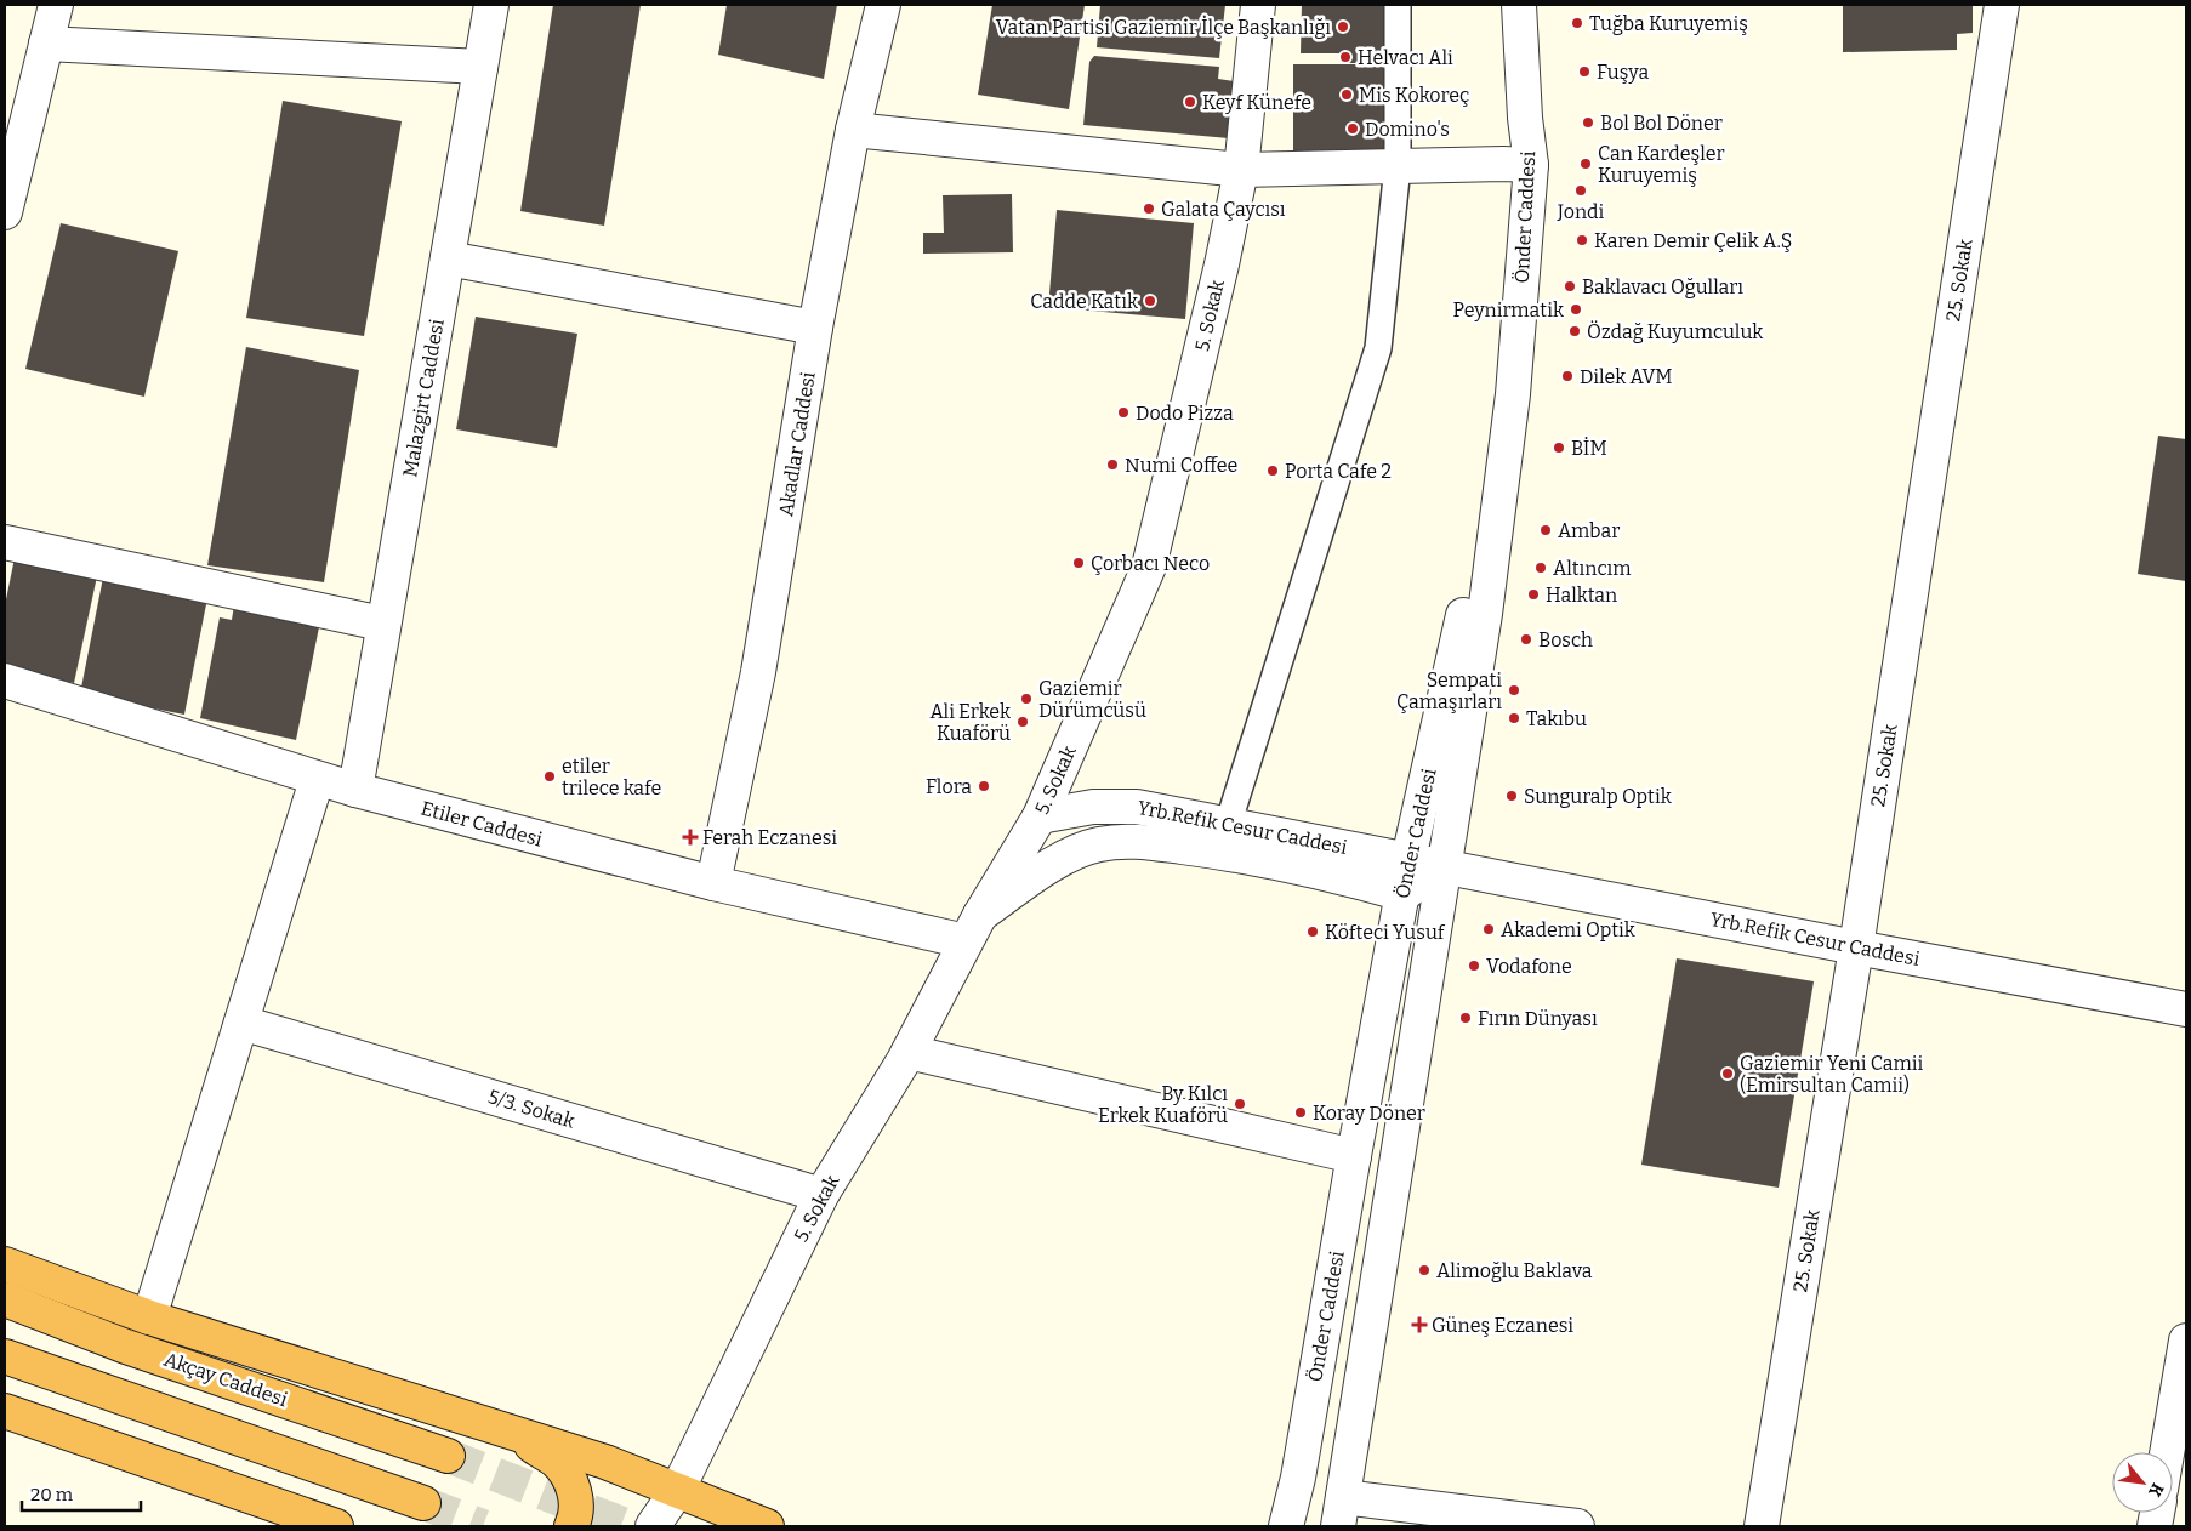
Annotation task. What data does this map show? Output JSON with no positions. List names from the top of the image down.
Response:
{
  "streets": {
    "highway": ["Akçay Caddesi"],
    "street": [
      "Önder Caddesi",
      "25. Sokak",
      "5. Sokak",
      "Malazgirt Caddesi",
      "Akadlar Caddesi",
      "Etiler Caddesi",
      "Yrb.Refik Cesur Caddesi",
      "5/3. Sokak"
    ]
  },
  "crossings": [
    ["Önder Caddesi", "Yrb.Refik Cesur Caddesi"],
    ["25. Sokak", "Yrb.Refik Cesur Caddesi"],
    ["5. Sokak", "Etiler Caddesi"],
    ["5. Sokak", "Yrb.Refik Cesur Caddesi"],
    ["5. Sokak", "5/3. Sokak"],
    ["Malazgirt Caddesi", "Etiler Caddesi"],
    ["Akadlar Caddesi", "Etiler Caddesi"],
    ["Etiler Caddesi", "Yrb.Refik Cesur Caddesi"]
  ],
  "places": {
    "other": [
      "Tuğba Kuruyemiş",
      "Vatan Partisi Gaziemir İlçe Başkanlığı",
      "Helvacı Ali",
      "Fuşya",
      "Mis Kokoreç",
      "Keyf Künefe",
      "Bol Bol Döner",
      "Domino's",
      "Can Kardeşler Kuruyemiş",
      "Jondi",
      "Galata Çaycısı",
      "Karen Demir Çelik A.Ş",
      "Baklavacı Oğulları",
      "Cadde Katık",
      "Peynirmatik",
      "Özdağ Kuyumculuk",
      "Dilek AVM",
      "Dodo Pizza",
      "BİM",
      "Numi Coffee",
      "Porta Cafe 2",
      "Ambar",
      "Çorbacı Neco",
      "Altıncım",
      "Halktan",
      "Bosch",
      "Sempati Çamaşırları",
      "Gaziemir Dürümcüsü",
      "Takıbu",
      "Ali Erkek Kuaförü",
      "etiler trilece kafe",
      "Flora",
      "Sunguralp Optik",
      "Akademi Optik",
      "Köfteci Yusuf",
      "Vodafone",
      "Fırın Dünyası",
      "Gaziemir Yeni Camii (Emirsultan Camii)",
      "By Kılcı Erkek Kuaförü",
      "Koray Döner",
      "Alimoğlu Baklava"
    ],
    "health": ["Ferah Eczanesi", "Güneş Eczanesi"]
  },
  "scale_bar": "20 m",
  "north": "bottom right"
}
